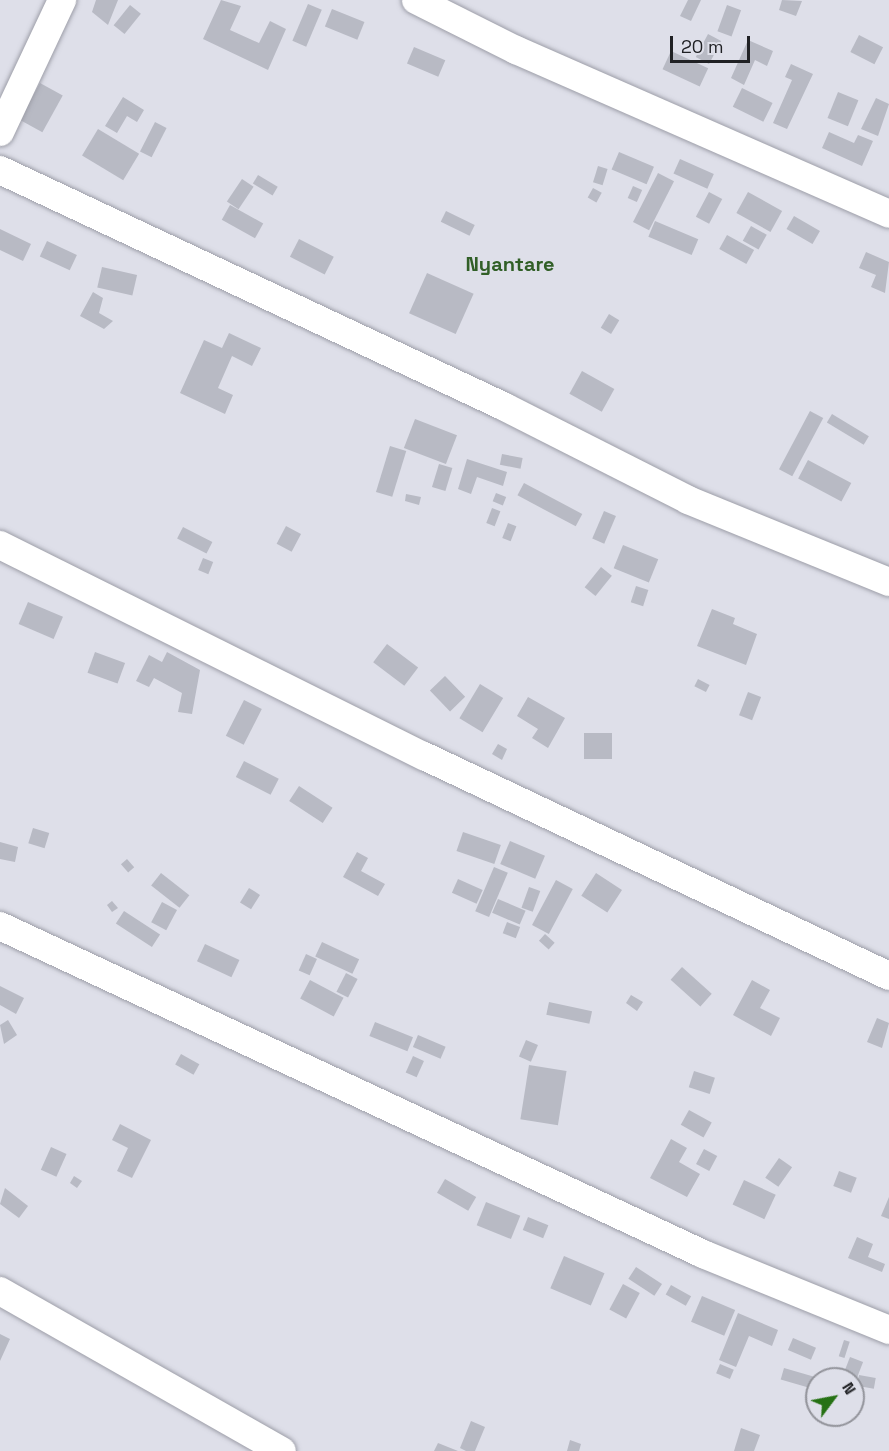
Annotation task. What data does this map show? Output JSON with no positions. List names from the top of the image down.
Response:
{
  "districts": ["Nyantare"],
  "scale_bar": "20 m",
  "north": "top right"
}
